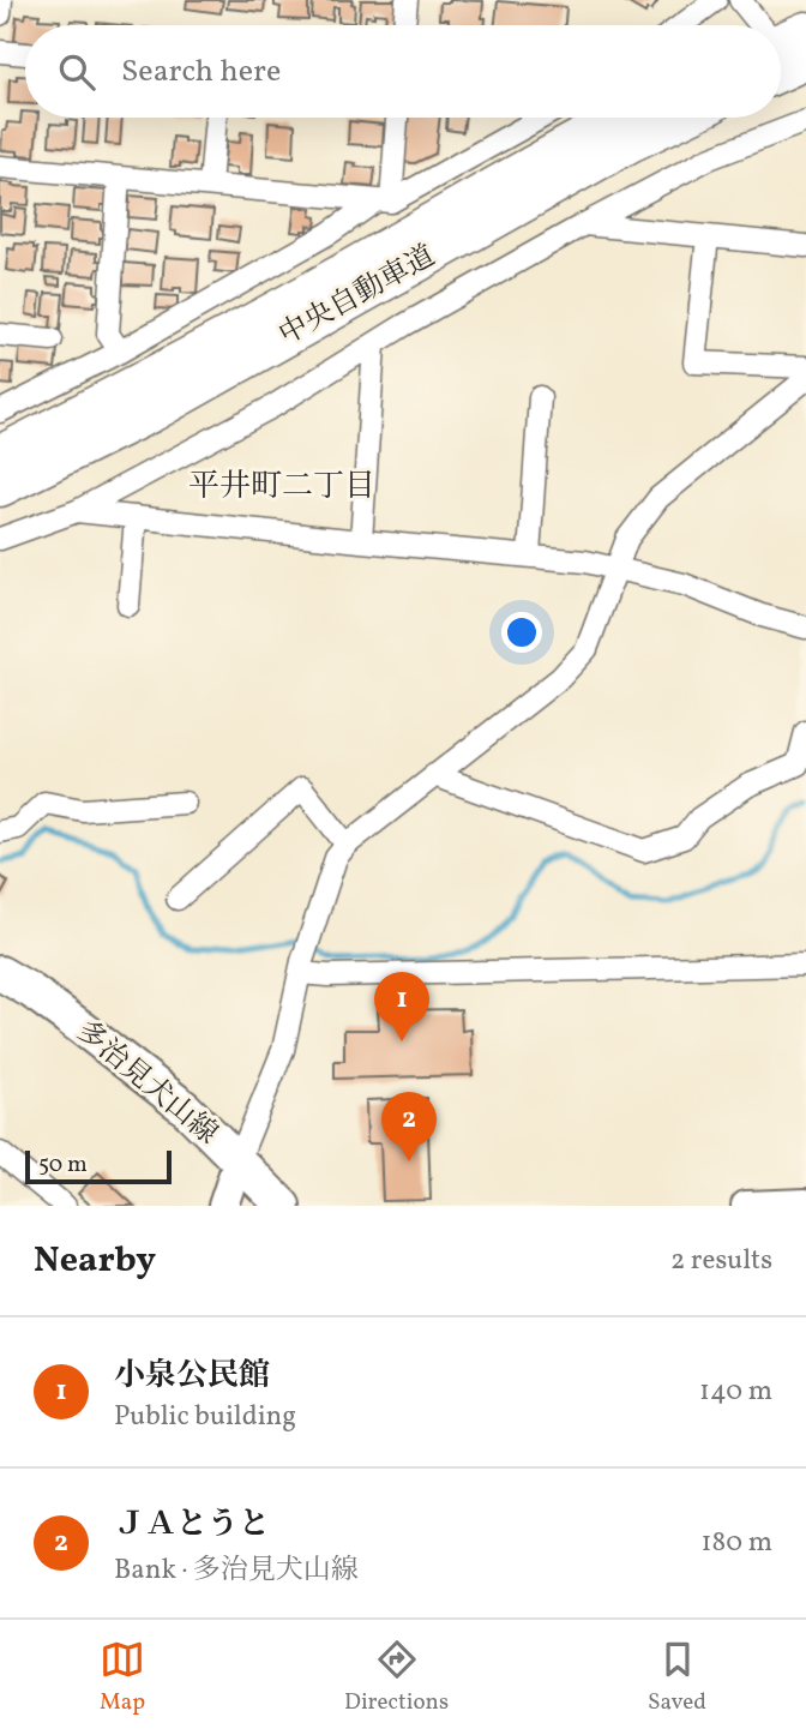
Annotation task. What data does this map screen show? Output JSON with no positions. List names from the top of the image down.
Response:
{
  "streets": {
    "highway": ["中央自動車道"],
    "main road": ["多治見犬山線"]
  },
  "districts": ["平井町二丁目"],
  "scale_bar": "50 m",
  "page": {
    "search": "Search here",
    "pins": ["1", "2"],
    "scale": "50 m",
    "heading": ["Nearby", "2 results"],
    "list": [
      {
        "mark": "1",
        "name": "小泉公民館",
        "note": "Public building",
        "value": "140 m"
      },
      {
        "mark": "2",
        "name": "ＪＡとうと",
        "note": "Bank · 多治見犬山線",
        "value": "180 m"
      }
    ],
    "nav": ["Map", "Directions", "Saved"]
  }
}
